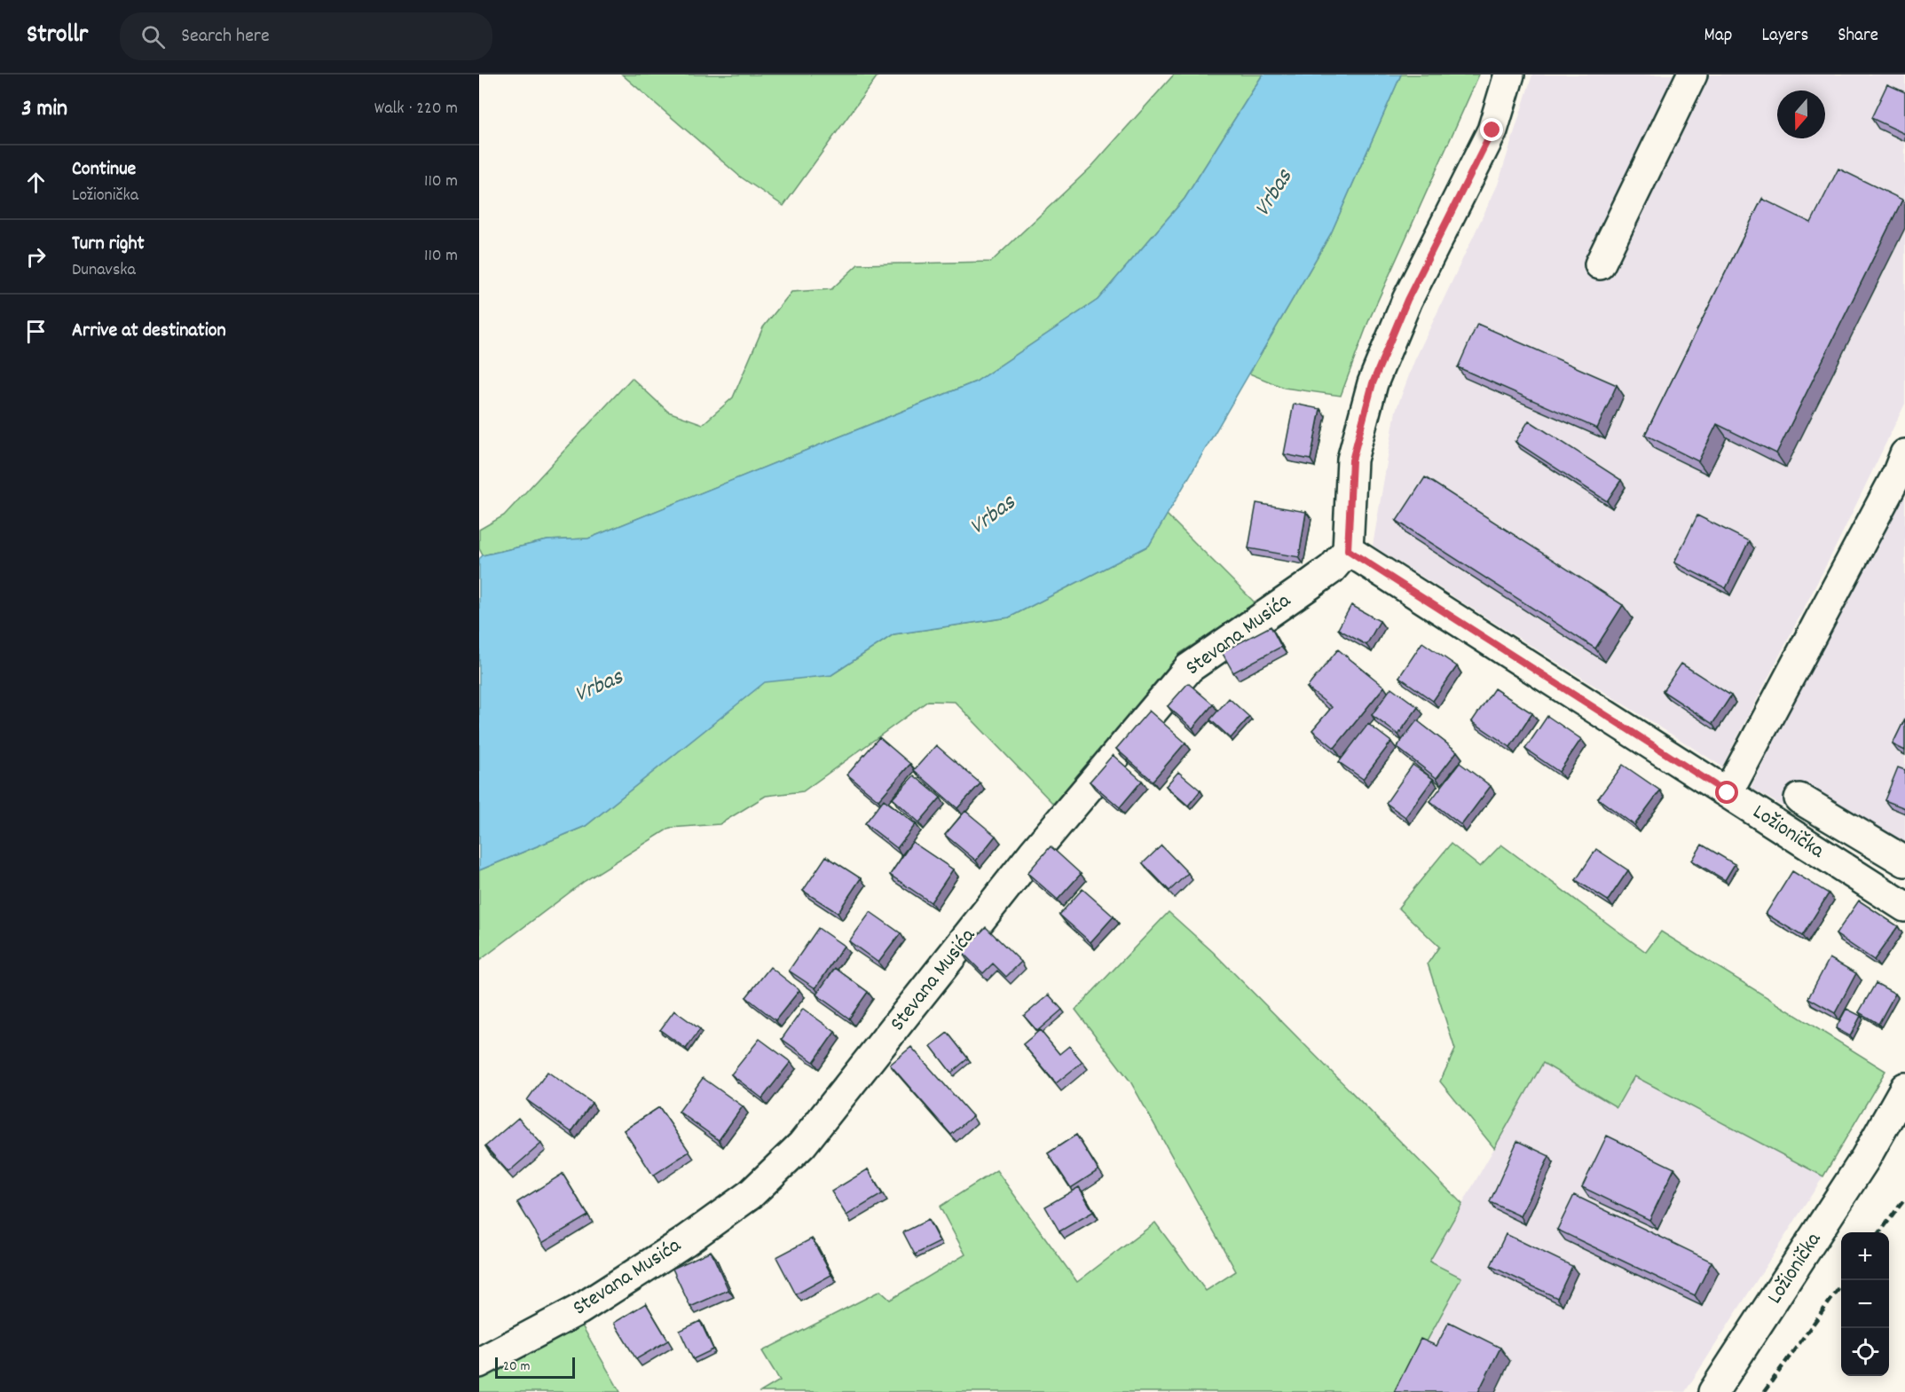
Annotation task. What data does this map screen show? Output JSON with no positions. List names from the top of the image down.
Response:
{
  "streets": {
    "street": ["Stevana Musića", "Ložionička"]
  },
  "crossings": [
    ["Stevana Musića", "Ložionička"]
  ],
  "water": ["Vrbas"],
  "scale_bar": "20 m",
  "north": "bottom",
  "page": {
    "header": "Strollr",
    "search": "Search here",
    "nav": ["Map", "Layers", "Share"],
    "heading": ["3 min", "Walk · 220 m"],
    "list": [
      ["Continue", "Ložionička", "110 m"],
      ["Turn right", "Dunavska", "110 m"],
      "Arrive at destination"
    ],
    "map_buttons": ["+", "−"],
    "scale": "20 m"
  }
}
